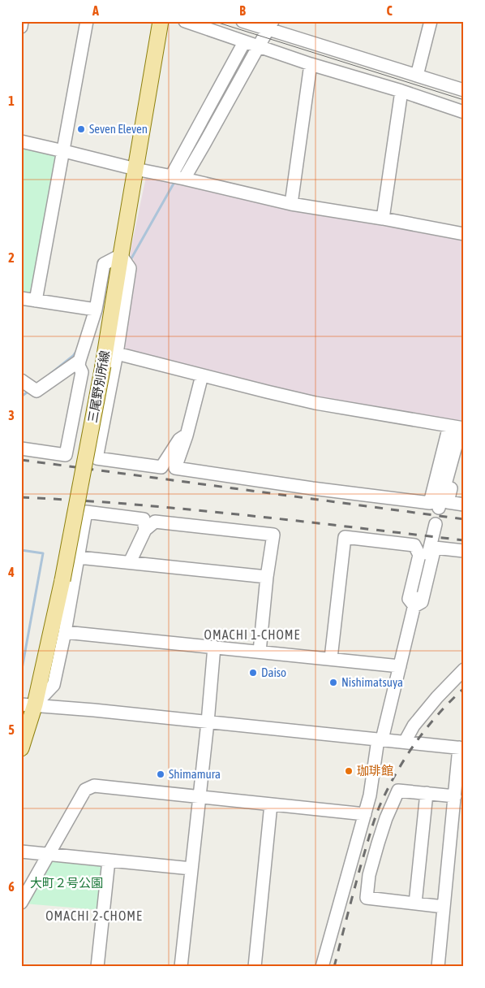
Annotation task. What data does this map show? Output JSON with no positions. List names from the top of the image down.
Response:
{
  "streets": {
    "main road": ["三尾野別所線"]
  },
  "districts": ["OMACHI 1-CHOME", "OMACHI 2-CHOME"],
  "parks": ["大町２号公園"],
  "places": [
    "Seven Eleven",
    "Daiso",
    "Nishimatsuya",
    "珈琲館",
    "Shimamura"
  ],
  "grid": {
    "columns": ["A", "B", "C"],
    "rows": [
      "1",
      "2",
      "3",
      "4",
      "5",
      "6"
    ]
  }
}
